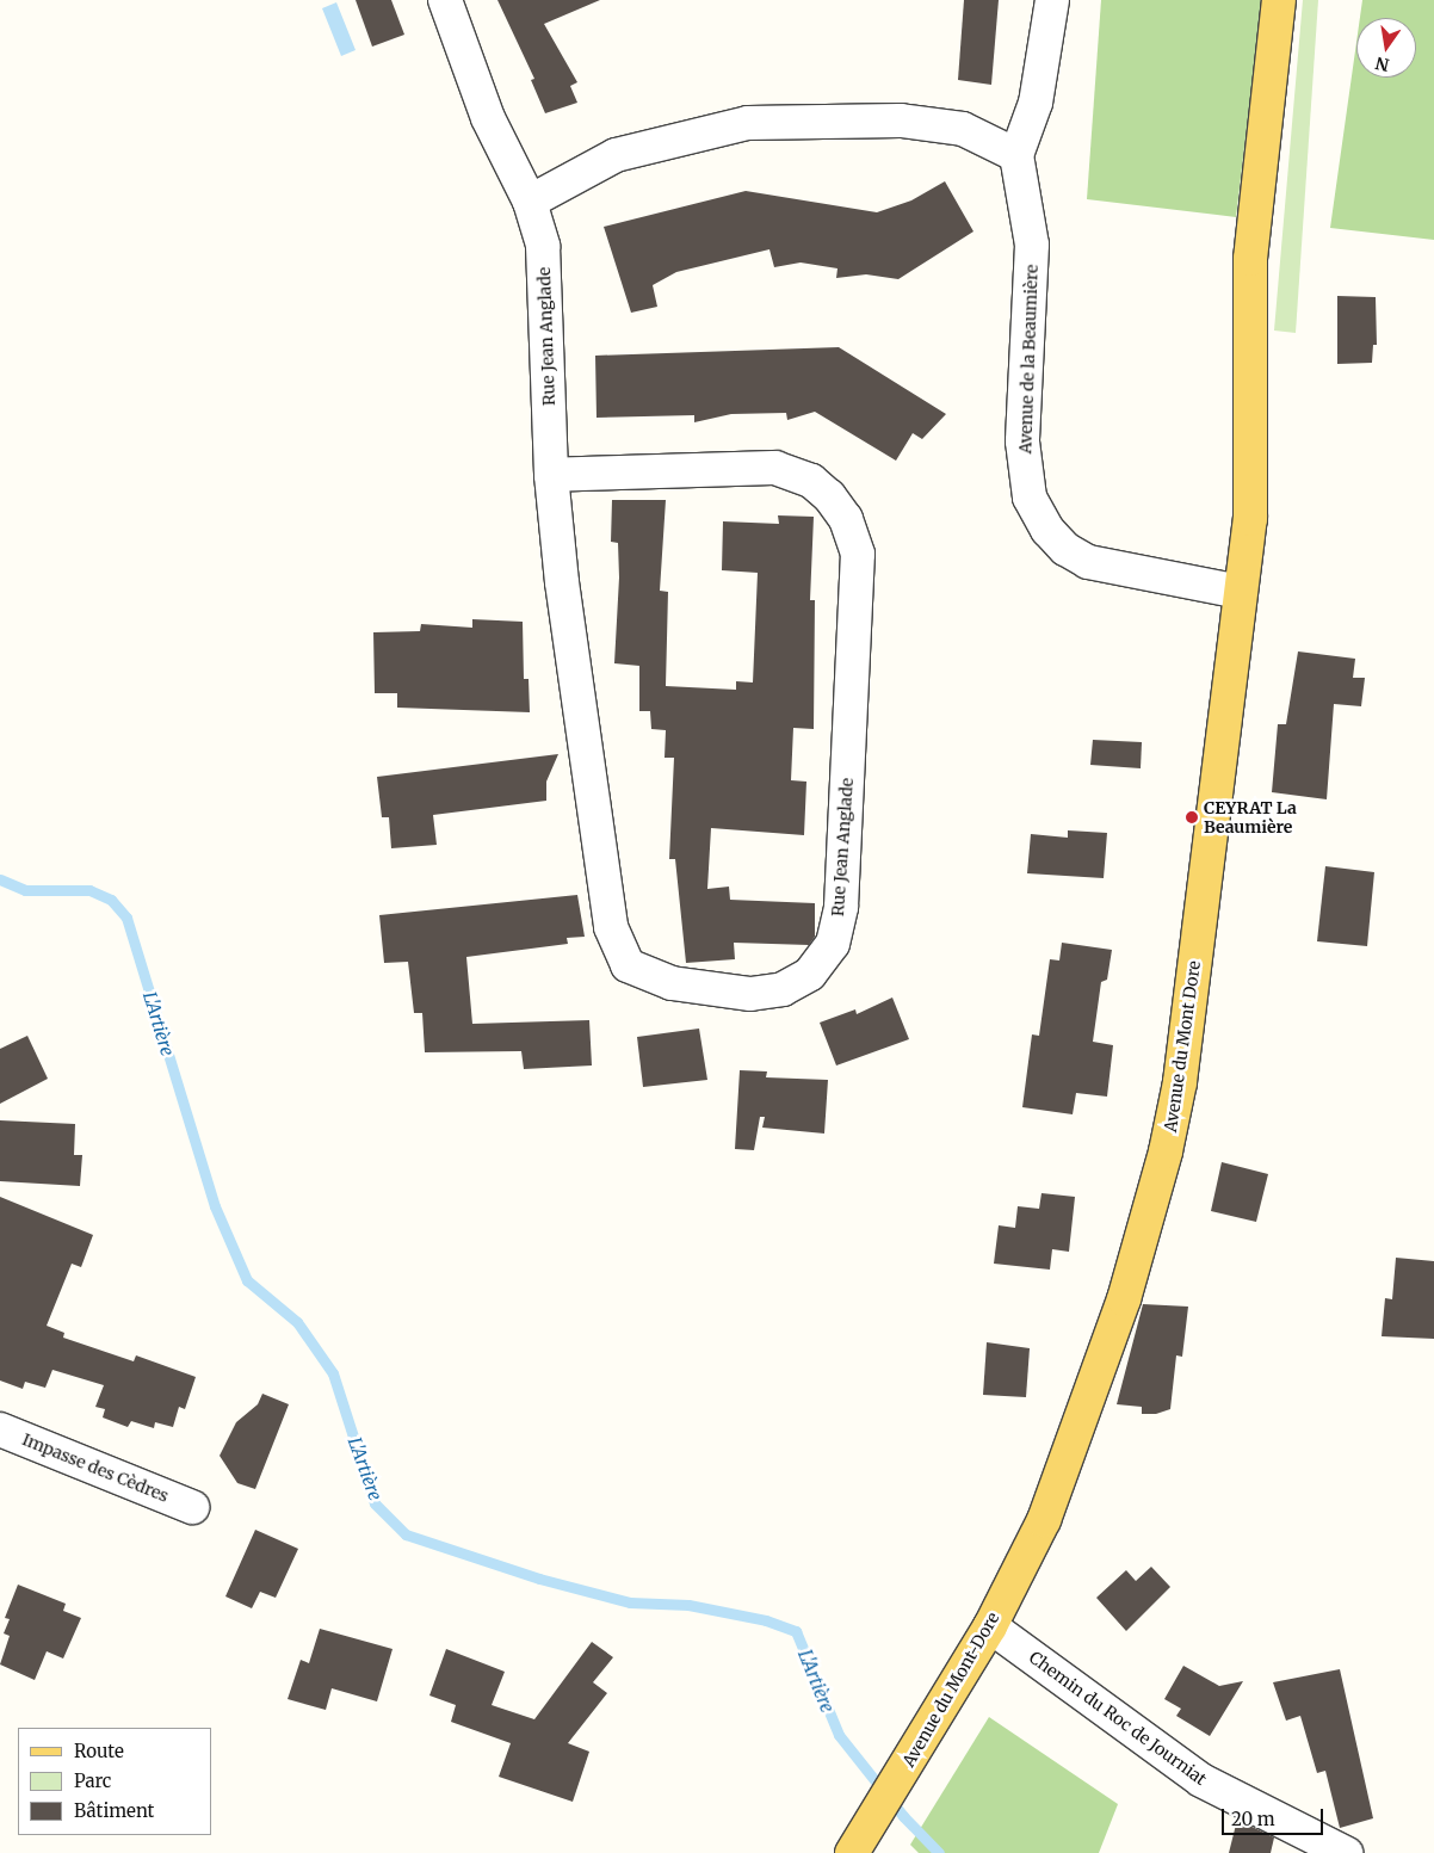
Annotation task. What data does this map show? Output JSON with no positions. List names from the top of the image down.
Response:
{
  "streets": {
    "main road": ["Avenue du Mont Dore", "Avenue du Mont-Dore"],
    "street": [
      "Rue Jean Anglade",
      "Avenue de la Beaumière",
      "Impasse des Cèdres",
      "Chemin du Roc de Journiat"
    ]
  },
  "crossings": [
    ["Avenue de la Beaumière", "Avenue du Mont Dore"],
    ["Avenue du Mont Dore", "Avenue du Mont-Dore"],
    ["Avenue du Mont-Dore", "Chemin du Roc de Journiat"]
  ],
  "water": ["L'Artière"],
  "places": ["CEYRAT La Beaumière"],
  "legend": ["Route", "Parc", "Bâtiment"],
  "scale_bar": "20 m",
  "north": "bottom"
}
